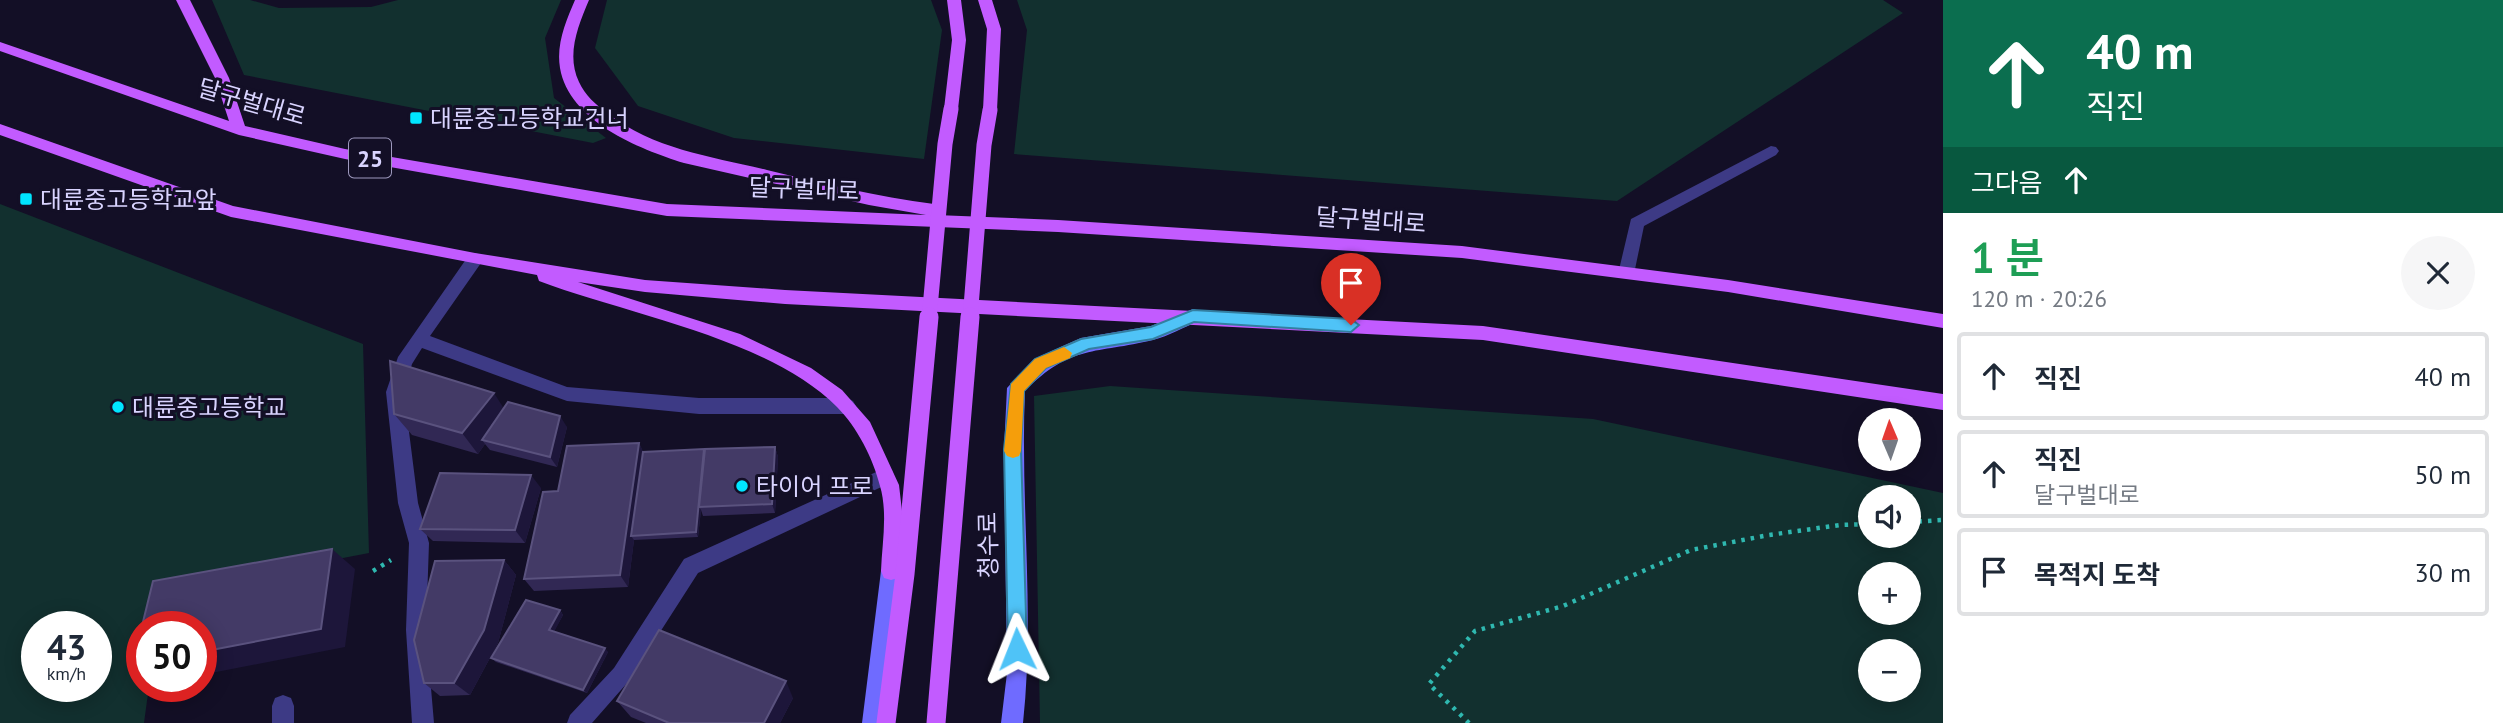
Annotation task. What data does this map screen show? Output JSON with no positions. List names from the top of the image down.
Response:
{
  "streets": {
    "main road": ["달구벌대로", "25", "청수로"]
  },
  "places": {
    "transit": ["대륜중고등학교건너", "대륜중고등학교앞"],
    "other": ["대륜중고등학교", "타이어 프로"]
  },
  "north": "top",
  "page": {
    "turn": ["40 m", "직진"],
    "then": "그다음",
    "heading": ["1 분", "120 m · 20:26"],
    "list": [
      {
        "name": "직진",
        "value": "40 m"
      },
      {
        "name": "직진",
        "note": "달구벌대로",
        "value": "50 m"
      },
      {
        "name": "목적지 도착",
        "value": "30 m"
      }
    ],
    "map_buttons": ["+", "−"],
    "speed": "43 km/h",
    "limit": "50"
  }
}
